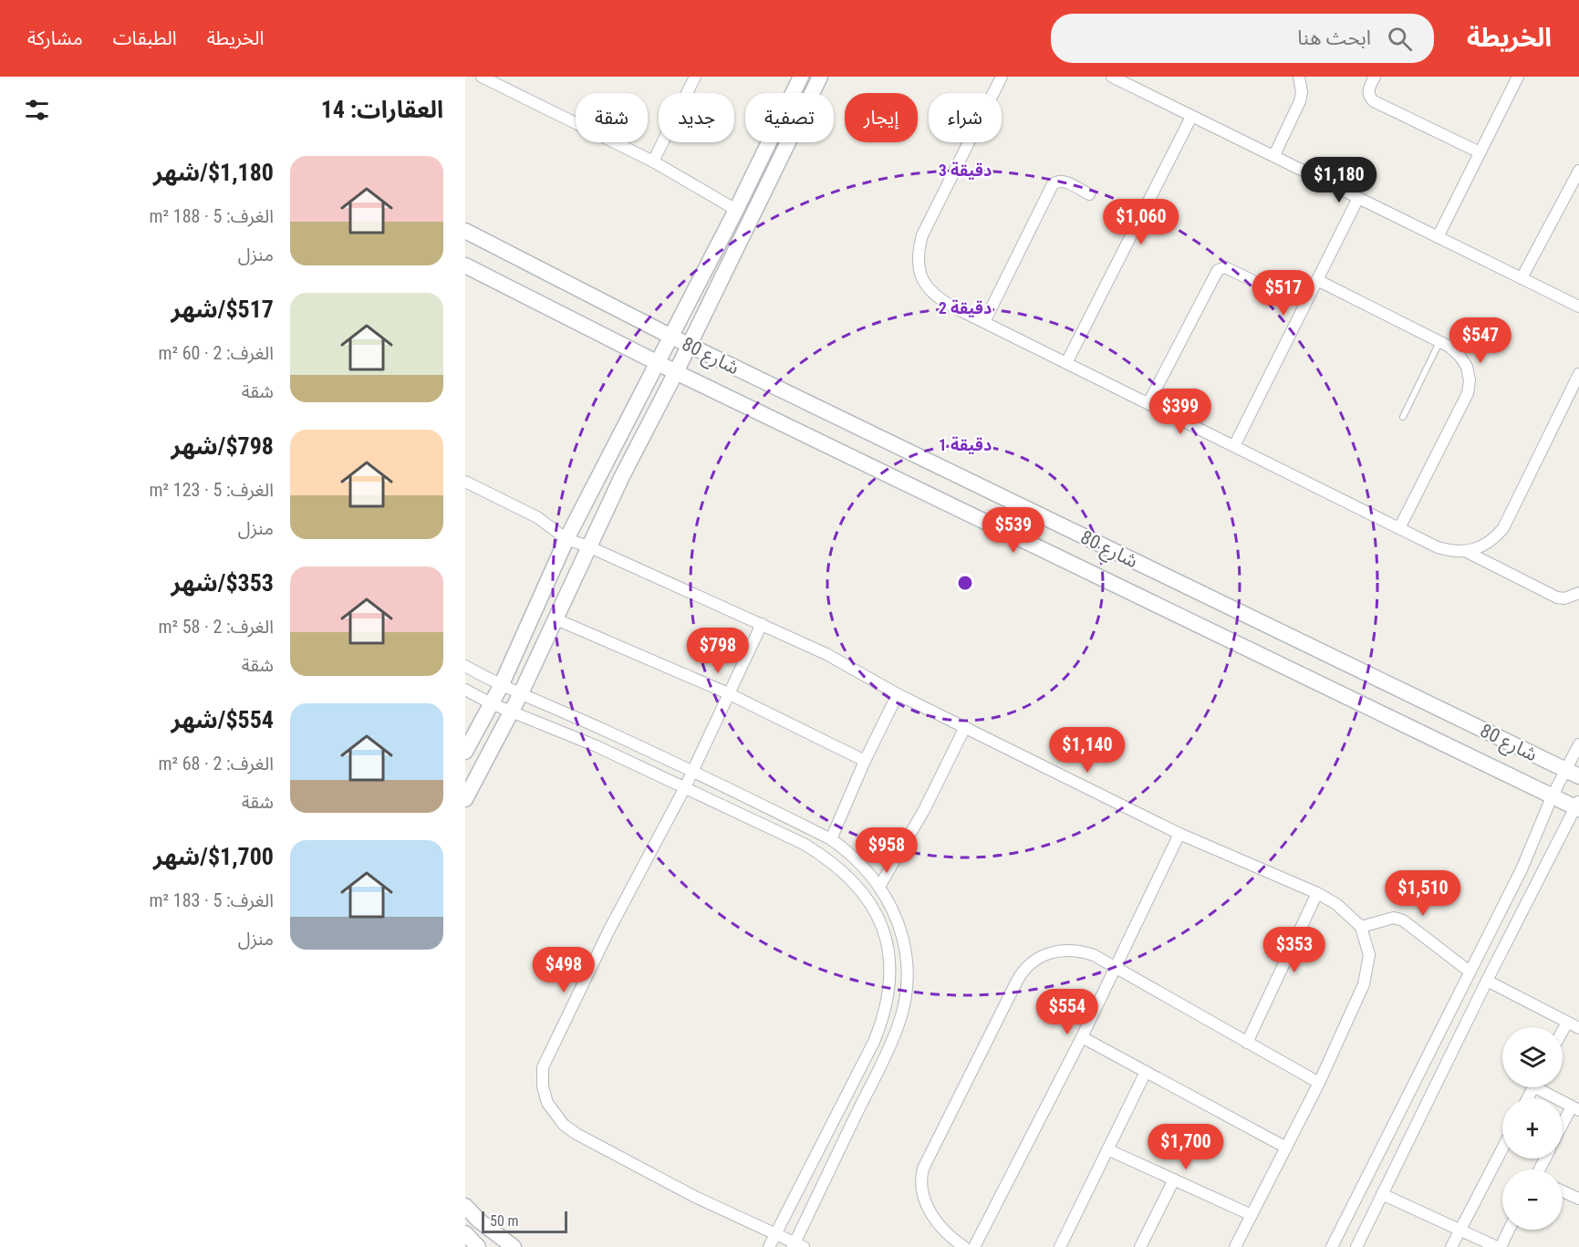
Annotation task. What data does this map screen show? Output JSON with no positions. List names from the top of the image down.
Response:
{
  "streets": {
    "street": ["شارع 80"]
  },
  "scale_bar": "50 m",
  "page": {
    "header": "الخريطة",
    "search": "ابحث هنا",
    "nav": ["الخريطة", "الطبقات", "مشاركة"],
    "heading": "العقارات: 14",
    "chip": [
      "شراء",
      "إيجار",
      "تصفية",
      "جديد",
      "شقة"
    ],
    "list": [
      {
        "name": "$1,180/شهر",
        "note": "الغرف: 5 · 188 m² · منزل"
      },
      {
        "name": "$517/شهر",
        "note": "الغرف: 2 · 60 m² · شقة"
      },
      {
        "name": "$798/شهر",
        "note": "الغرف: 5 · 123 m² · منزل"
      },
      {
        "name": "$353/شهر",
        "note": "الغرف: 2 · 58 m² · شقة"
      },
      {
        "name": "$554/شهر",
        "note": "الغرف: 2 · 68 m² · شقة"
      },
      {
        "name": "$1,700/شهر",
        "note": "الغرف: 5 · 183 m² · منزل"
      }
    ],
    "price": [
      "$1,180",
      "$1,060",
      "$517",
      "$547",
      "$399",
      "$539",
      "$798",
      "$1,140",
      "$958",
      "$1,510",
      "$353",
      "$498",
      "$554",
      "$1,700"
    ],
    "map_buttons": ["+", "−"],
    "scale": "50 m"
  },
  "rings": ["3 دقيقة", "2 دقيقة", "1 دقيقة"]
}
